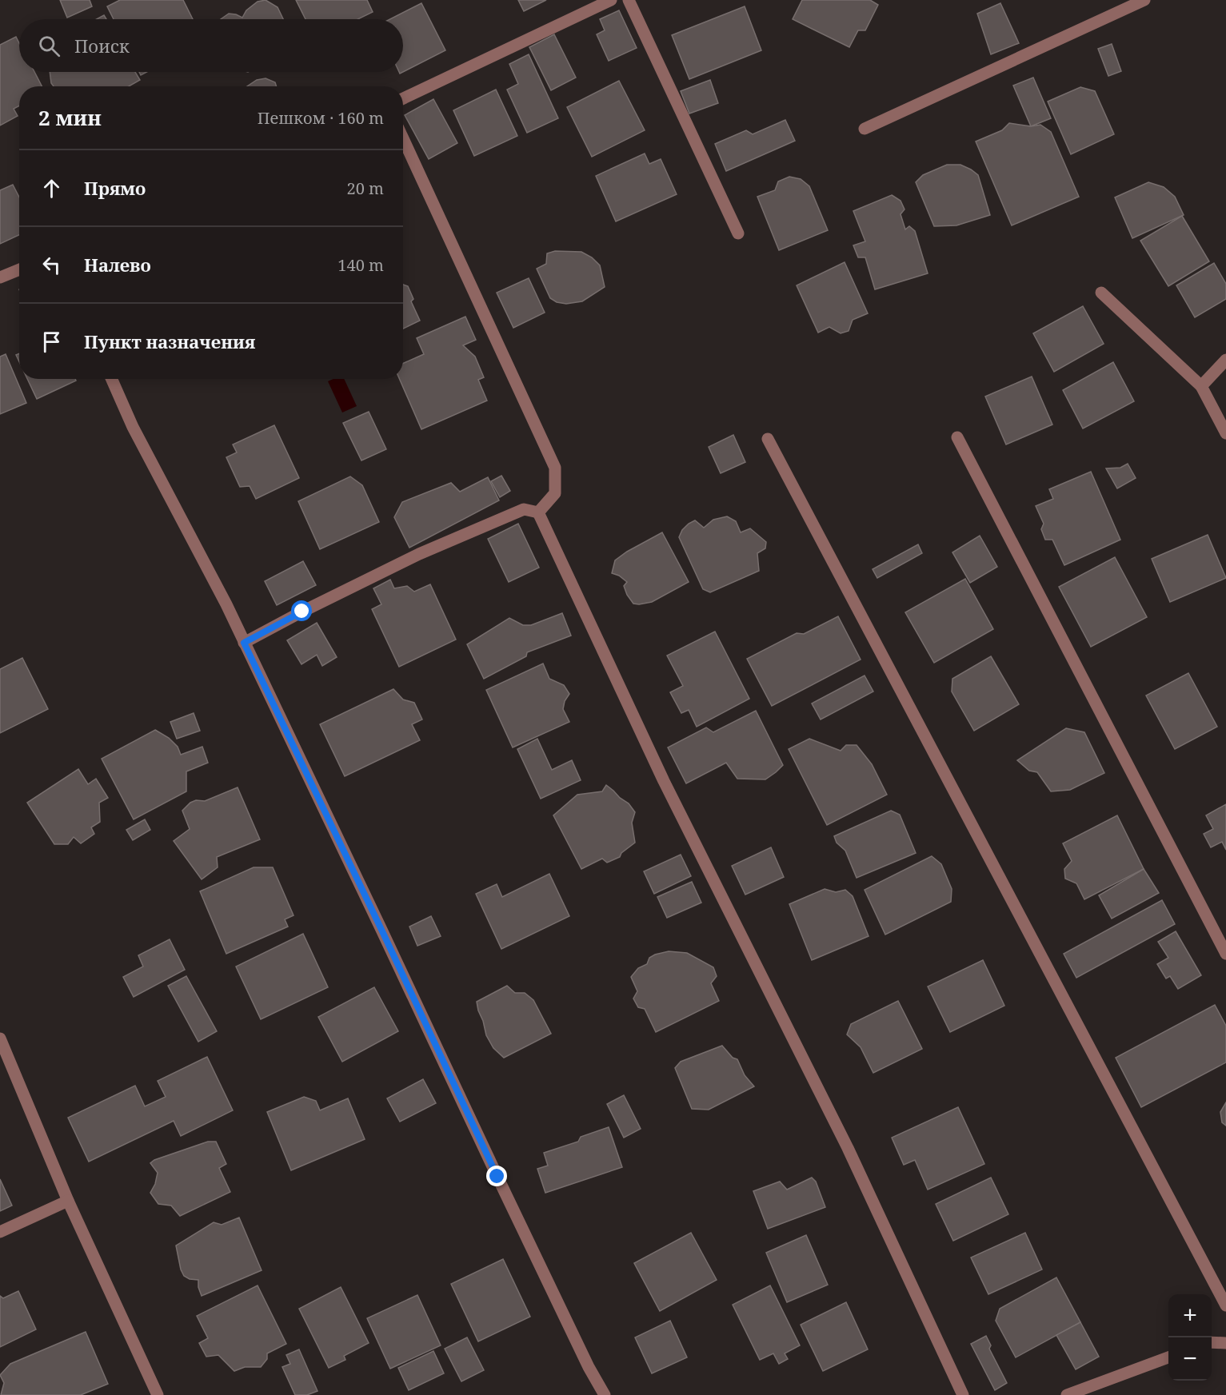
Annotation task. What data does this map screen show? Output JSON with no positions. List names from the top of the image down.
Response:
{
  "page": {
    "search": "Поиск",
    "heading": ["2 мин", "Пешком · 160 m"],
    "list": [
      ["Прямо", "20 m"],
      ["Налево", "140 m"],
      "Пункт назначения"
    ],
    "map_buttons": ["+", "−"]
  }
}
